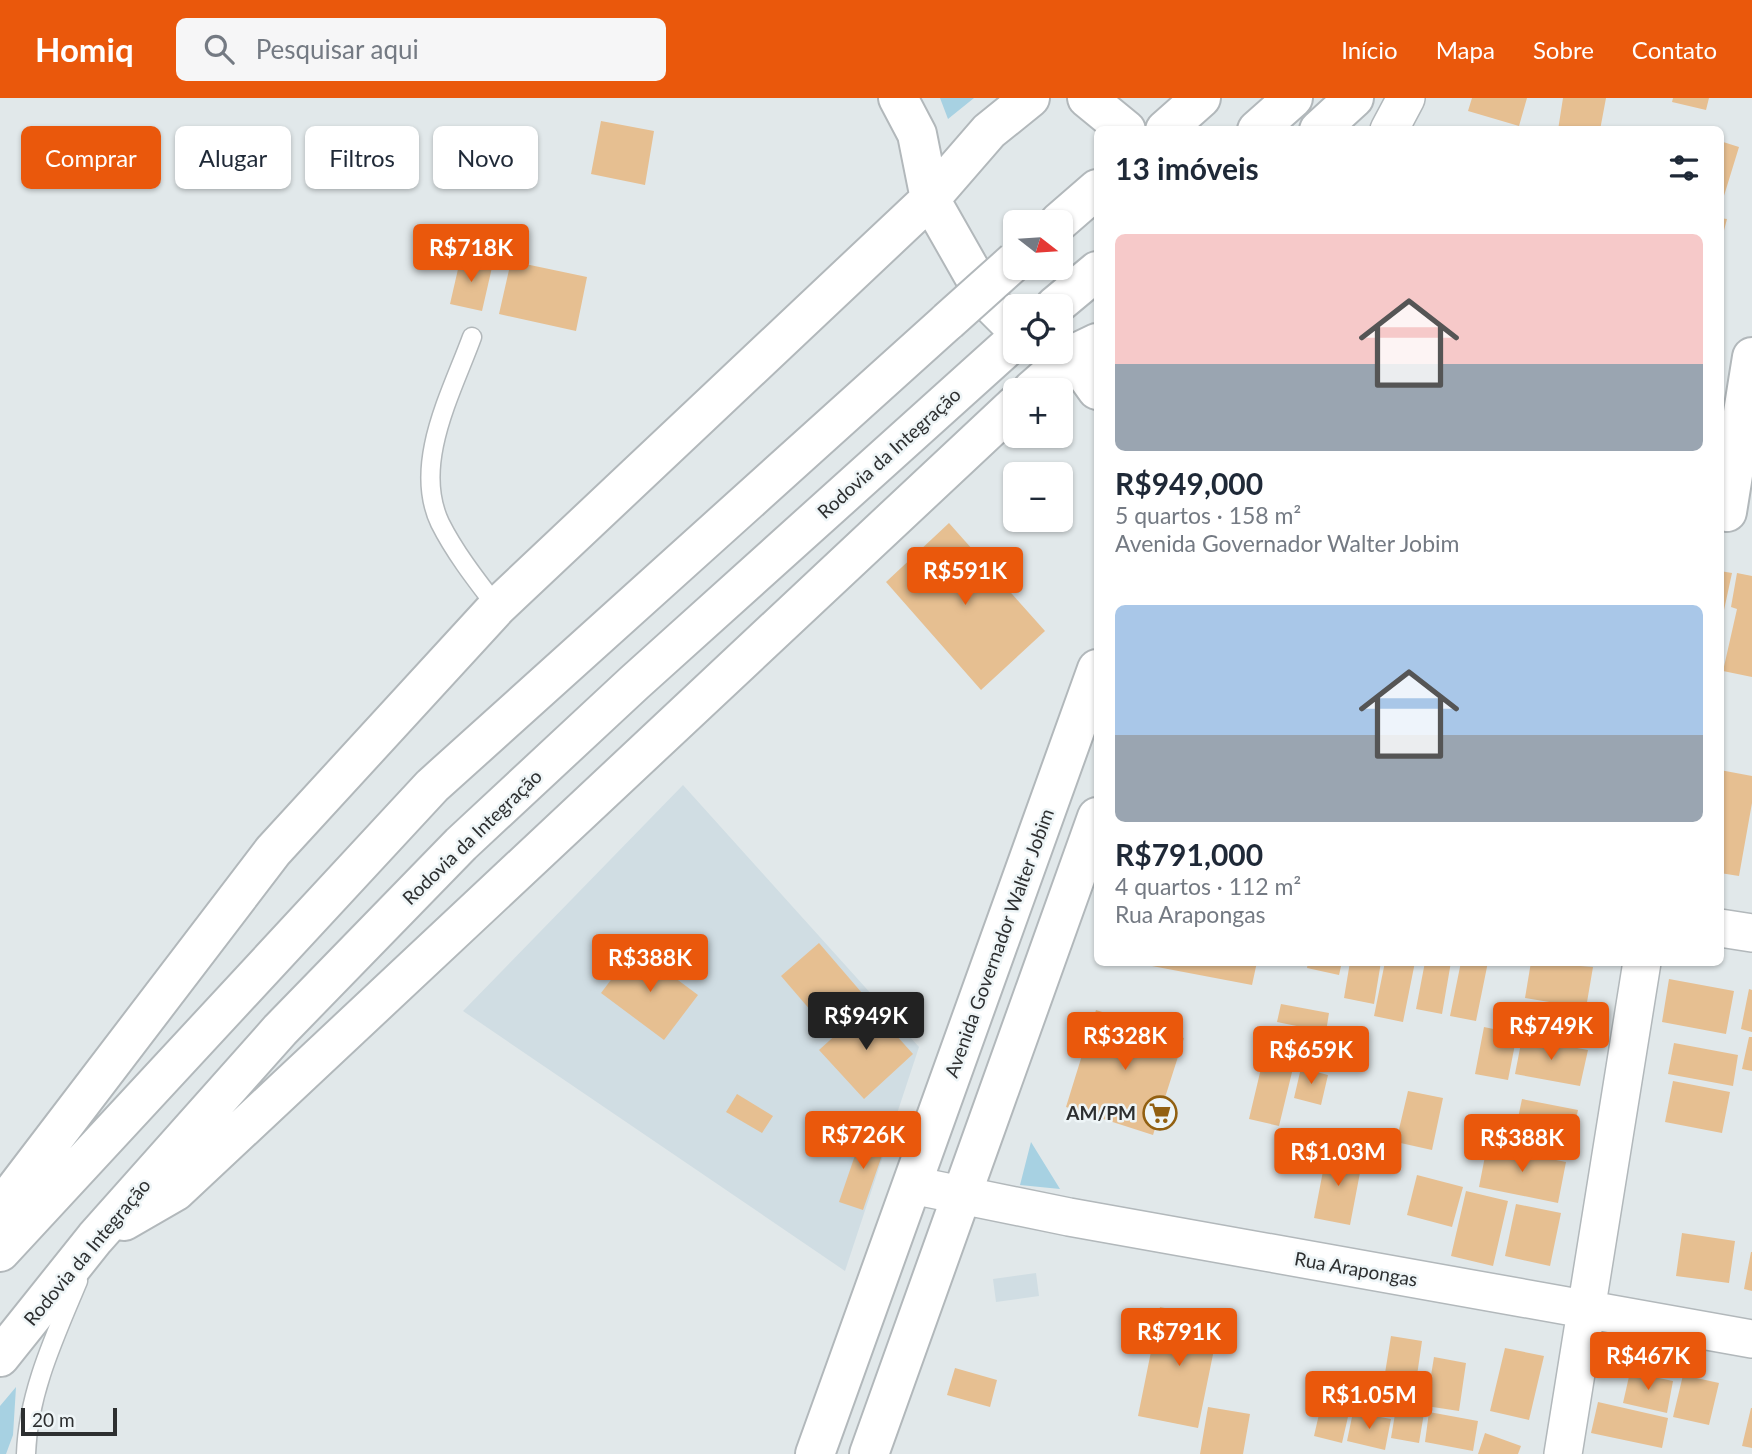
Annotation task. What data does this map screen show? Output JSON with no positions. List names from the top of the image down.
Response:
{
  "streets": {
    "main road": ["Rodovia da Integração", "Avenida Governador Walter Jobim"],
    "street": ["Rua Arapongas"]
  },
  "crossings": [
    ["Avenida Governador Walter Jobim", "Rua Arapongas"]
  ],
  "places": {
    "supermarket": ["AM/PM"]
  },
  "scale_bar": "20 m",
  "north": "right",
  "page": {
    "header": "Homiq",
    "search": "Pesquisar aqui",
    "nav": [
      "Início",
      "Mapa",
      "Sobre",
      "Contato"
    ],
    "chip": [
      "Comprar",
      "Alugar",
      "Filtros",
      "Novo"
    ],
    "heading": "13 imóveis",
    "map_buttons": ["+", "−"],
    "list": [
      {
        "name": "R$949,000",
        "note": "5 quartos · 158 m² · Avenida Governador Walter Jobim"
      },
      {
        "name": "R$791,000",
        "note": "4 quartos · 112 m² · Rua Arapongas"
      }
    ],
    "price": [
      "R$718K",
      "R$591K",
      "R$388K",
      "R$949K",
      "R$749K",
      "R$328K",
      "R$659K",
      "R$726K",
      "R$388K",
      "R$1.03M",
      "R$791K",
      "R$467K",
      "R$1.05M"
    ],
    "scale": "20 m"
  }
}
